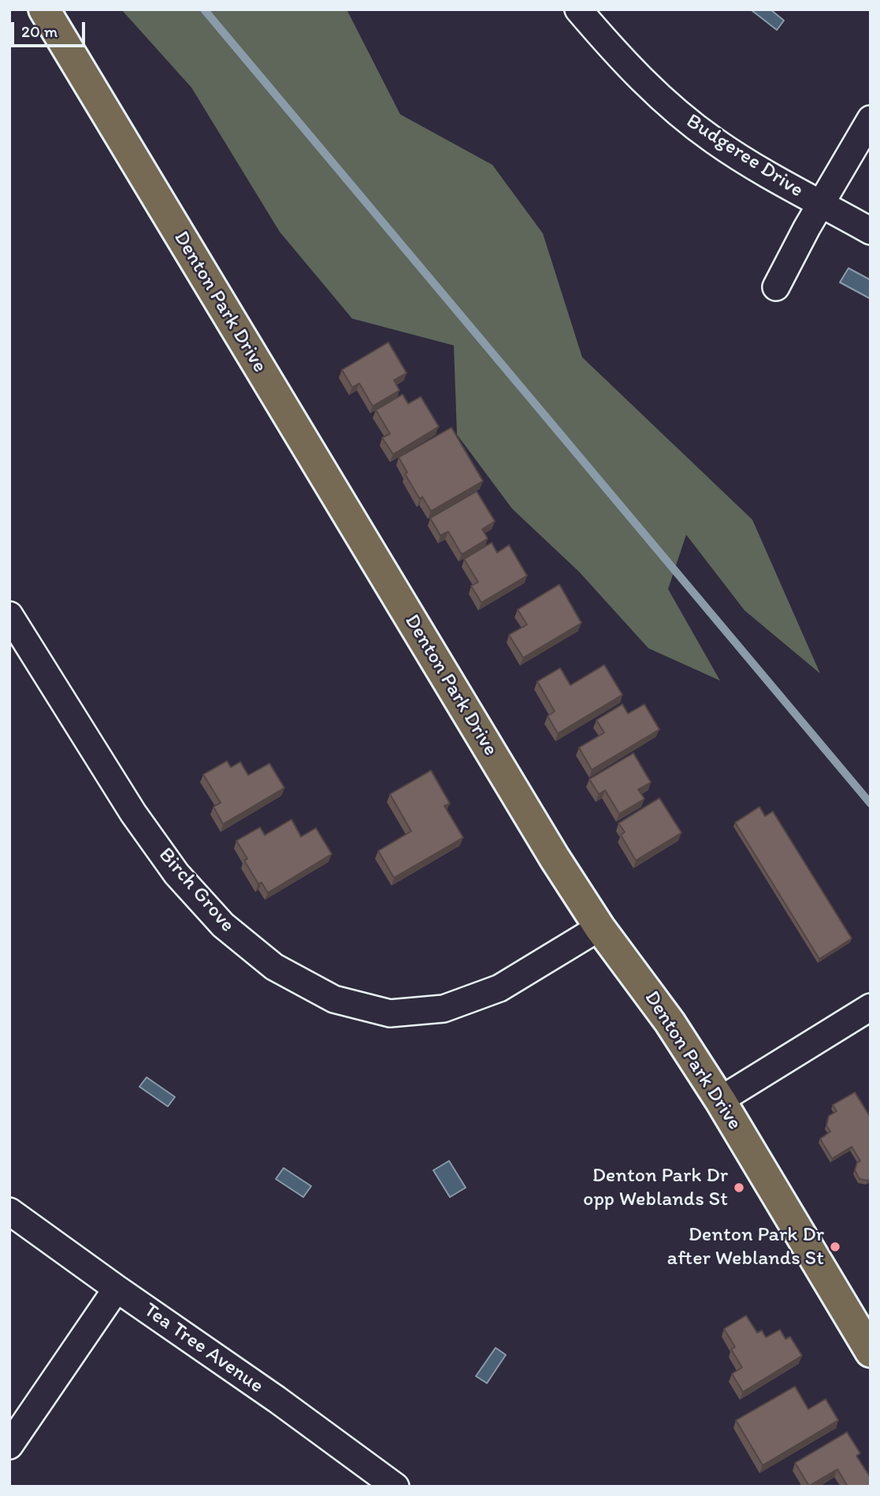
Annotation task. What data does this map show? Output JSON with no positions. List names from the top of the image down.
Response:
{
  "streets": {
    "main road": ["Denton Park Drive"],
    "street": ["Budgeree Drive", "Birch Grove", "Tea Tree Avenue"]
  },
  "crossings": [
    ["Denton Park Drive", "Birch Grove"]
  ],
  "places": ["Denton Park Dr opp Weblands St", "Denton Park Dr after Weblands St"],
  "scale_bar": "20 m"
}
